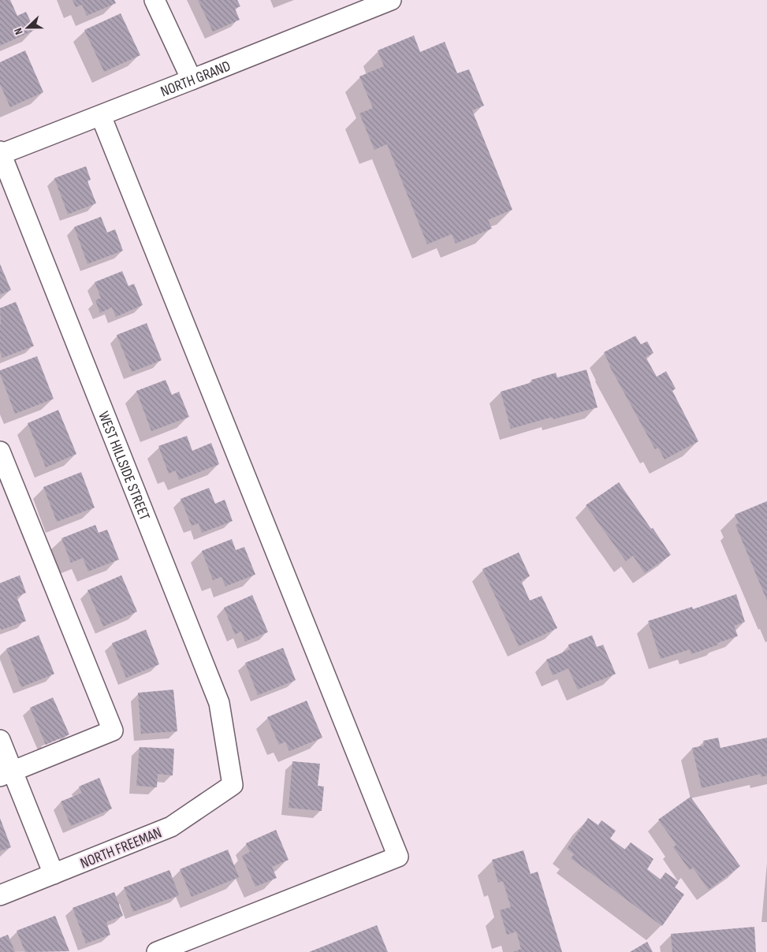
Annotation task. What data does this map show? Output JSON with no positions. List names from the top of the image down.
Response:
{
  "streets": {
    "street": ["NORTH GRAND", "WEST HILLSIDE STREET", "NORTH FREEMAN"]
  },
  "crossings": [
    ["NORTH GRAND", "WEST HILLSIDE STREET"],
    ["WEST HILLSIDE STREET", "NORTH FREEMAN"]
  ],
  "north": "left"
}
